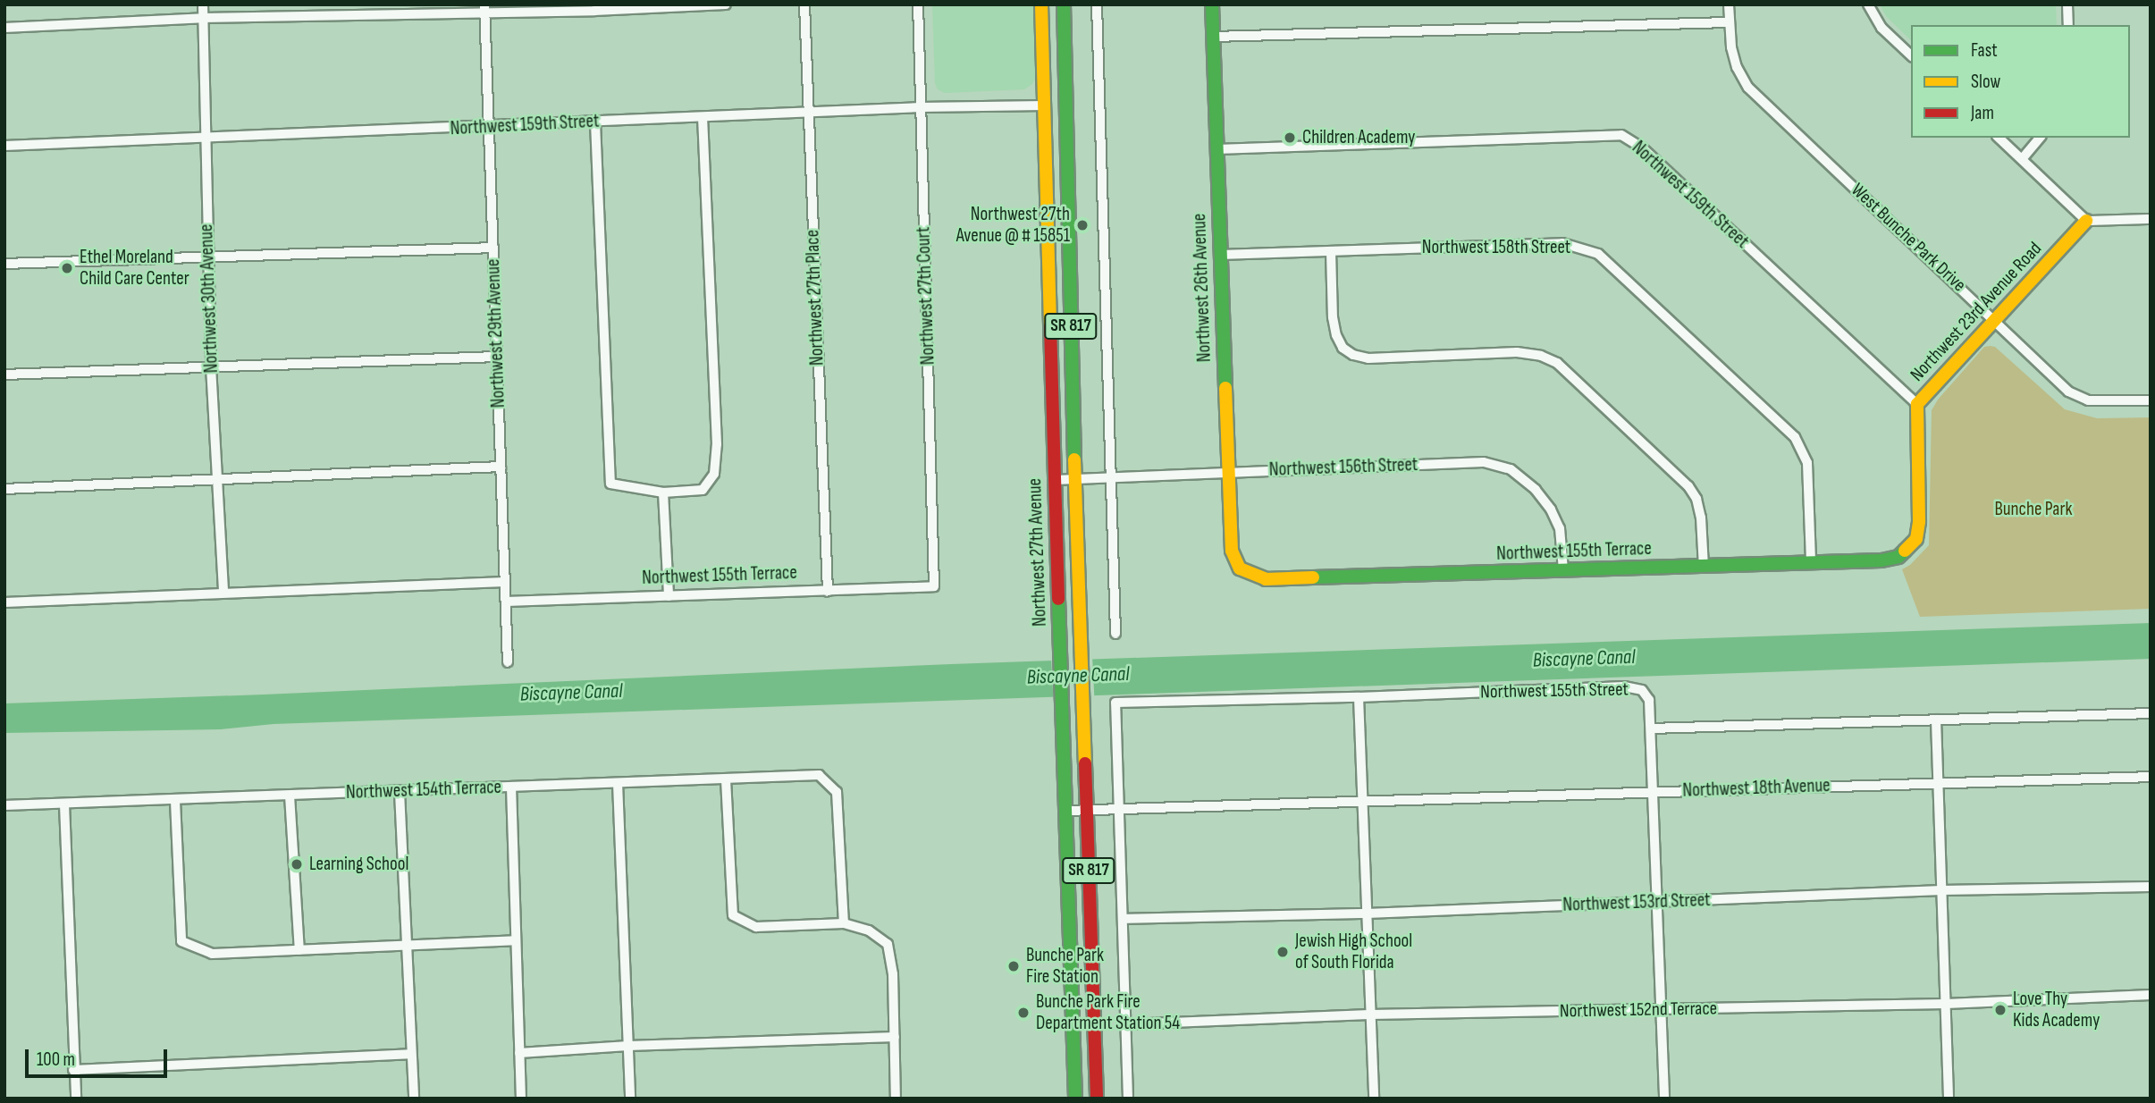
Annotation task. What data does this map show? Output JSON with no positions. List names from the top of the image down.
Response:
{
  "streets": {
    "main road": [
      "Northwest 26th Avenue",
      "Northwest 23rd Avenue Road",
      "SR 817",
      "Northwest 155th Terrace",
      "Northwest 27th Avenue"
    ],
    "street": [
      "Northwest 159th Street",
      "West Bunche Park Drive",
      "Northwest 158th Street",
      "Northwest 27th Court",
      "Northwest 27th Place",
      "Northwest 30th Avenue",
      "Northwest 29th Avenue",
      "Northwest 156th Street",
      "Northwest 155th Street",
      "Northwest 18th Avenue",
      "Northwest 154th Terrace",
      "Northwest 153rd Street",
      "Northwest 152nd Terrace"
    ]
  },
  "crossings": [
    ["Northwest 159th Street", "Northwest 26th Avenue"],
    ["Northwest 159th Street", "Northwest 27th Court"],
    ["Northwest 159th Street", "Northwest 27th Place"],
    ["Northwest 159th Street", "Northwest 30th Avenue"],
    ["Northwest 159th Street", "Northwest 23rd Avenue Road"],
    ["Northwest 159th Street", "Northwest 29th Avenue"],
    ["Northwest 159th Street", "Northwest 27th Avenue"],
    ["West Bunche Park Drive", "Northwest 23rd Avenue Road"],
    ["Northwest 158th Street", "Northwest 26th Avenue"],
    ["Northwest 158th Street", "Northwest 155th Terrace"],
    ["Northwest 26th Avenue", "Northwest 156th Street"],
    ["Northwest 26th Avenue", "Northwest 155th Terrace"],
    ["Northwest 27th Court", "Northwest 155th Terrace"],
    ["Northwest 27th Place", "Northwest 155th Terrace"],
    ["Northwest 23rd Avenue Road", "Northwest 155th Terrace"],
    ["SR 817", "Northwest 156th Street"],
    ["SR 817", "Northwest 18th Avenue"],
    ["Northwest 29th Avenue", "Northwest 155th Terrace"],
    ["Northwest 156th Street", "Northwest 155th Terrace"],
    ["Northwest 156th Street", "Northwest 27th Avenue"],
    ["Northwest 27th Avenue", "Northwest 18th Avenue"],
    ["Northwest 155th Street", "Northwest 18th Avenue"],
    ["Northwest 155th Street", "Northwest 153rd Street"],
    ["Northwest 155th Street", "Northwest 152nd Terrace"]
  ],
  "water": ["Biscayne Canal"],
  "parks": ["Bunche Park"],
  "places": [
    "Children Academy",
    "Northwest 27th Avenue @ # 15851",
    "Ethel Moreland Child Care Center",
    "Learning School",
    "Jewish High School of South Florida",
    "Bunche Park Fire Station",
    "Love Thy Kids Academy",
    "Bunche Park Fire Department Station 54"
  ],
  "legend": ["Fast", "Slow", "Jam"],
  "scale_bar": "100 m"
}
